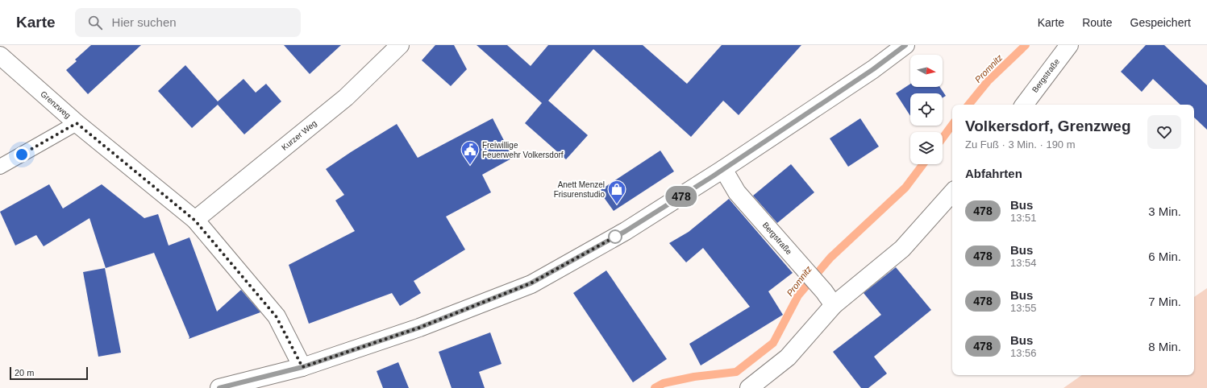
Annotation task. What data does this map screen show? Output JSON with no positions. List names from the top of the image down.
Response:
{
  "streets": {
    "street": ["Bergstraße", "Grenzweg", "Kurzer Weg"]
  },
  "crossings": [
    ["Grenzweg", "Kurzer Weg"]
  ],
  "water": ["Promnitz"],
  "places": {
    "public building": ["Freiwillige Feuerwehr Volkersdorf"],
    "shop": ["Anett Menzel Frisurenstudio"]
  },
  "lines": ["bus line 478"],
  "scale_bar": "20 m",
  "north": "right",
  "page": {
    "header": "Karte",
    "search": "Hier suchen",
    "nav": ["Karte", "Route", "Gespeichert"],
    "on_map": "478",
    "heading": [
      ["Volkersdorf, Grenzweg", "Zu Fuß · 3 Min. · 190 m"],
      "Abfahrten"
    ],
    "list": [
      {
        "mark": "478",
        "name": "Bus",
        "note": "13:51",
        "value": "3 Min."
      },
      {
        "mark": "478",
        "name": "Bus",
        "note": "13:54",
        "value": "6 Min."
      },
      {
        "mark": "478",
        "name": "Bus",
        "note": "13:55",
        "value": "7 Min."
      },
      {
        "mark": "478",
        "name": "Bus",
        "note": "13:56",
        "value": "8 Min."
      }
    ],
    "scale": "20 m"
  }
}
